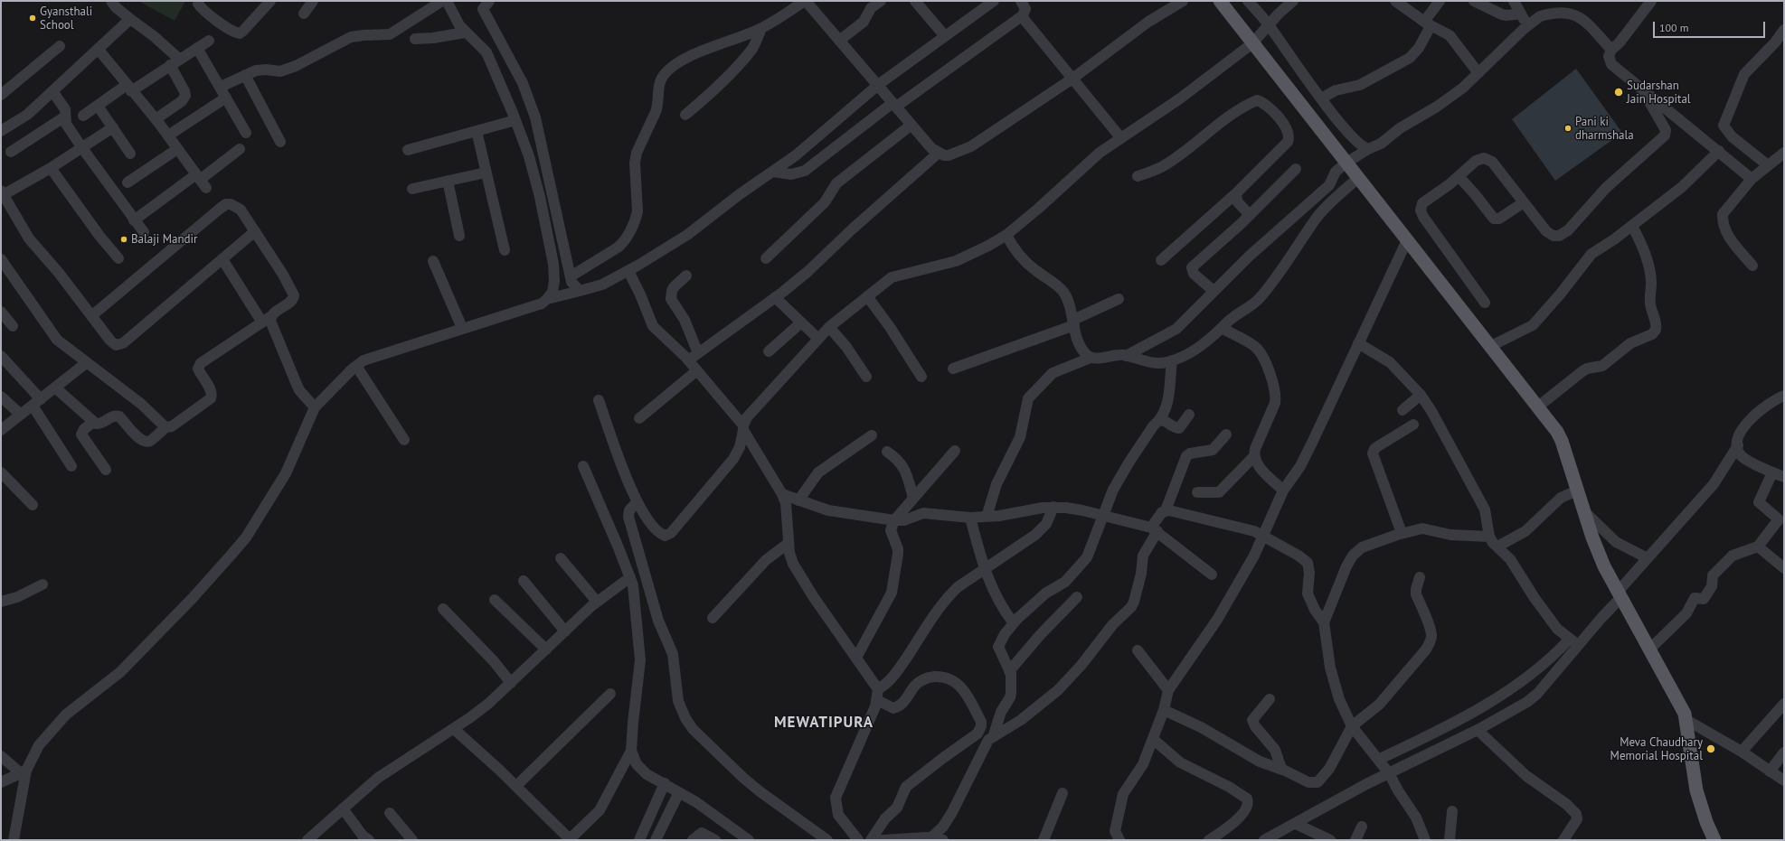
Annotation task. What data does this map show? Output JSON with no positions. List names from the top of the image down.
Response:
{
  "districts": ["MEWATIPURA"],
  "places": [
    "Gyansthali School",
    "Sudarshan Jain Hospital",
    "Pani ki dharmshala",
    "Balaji Mandir",
    "Meva Chaudhary Memorial Hospital"
  ],
  "scale_bar": "100 m"
}
